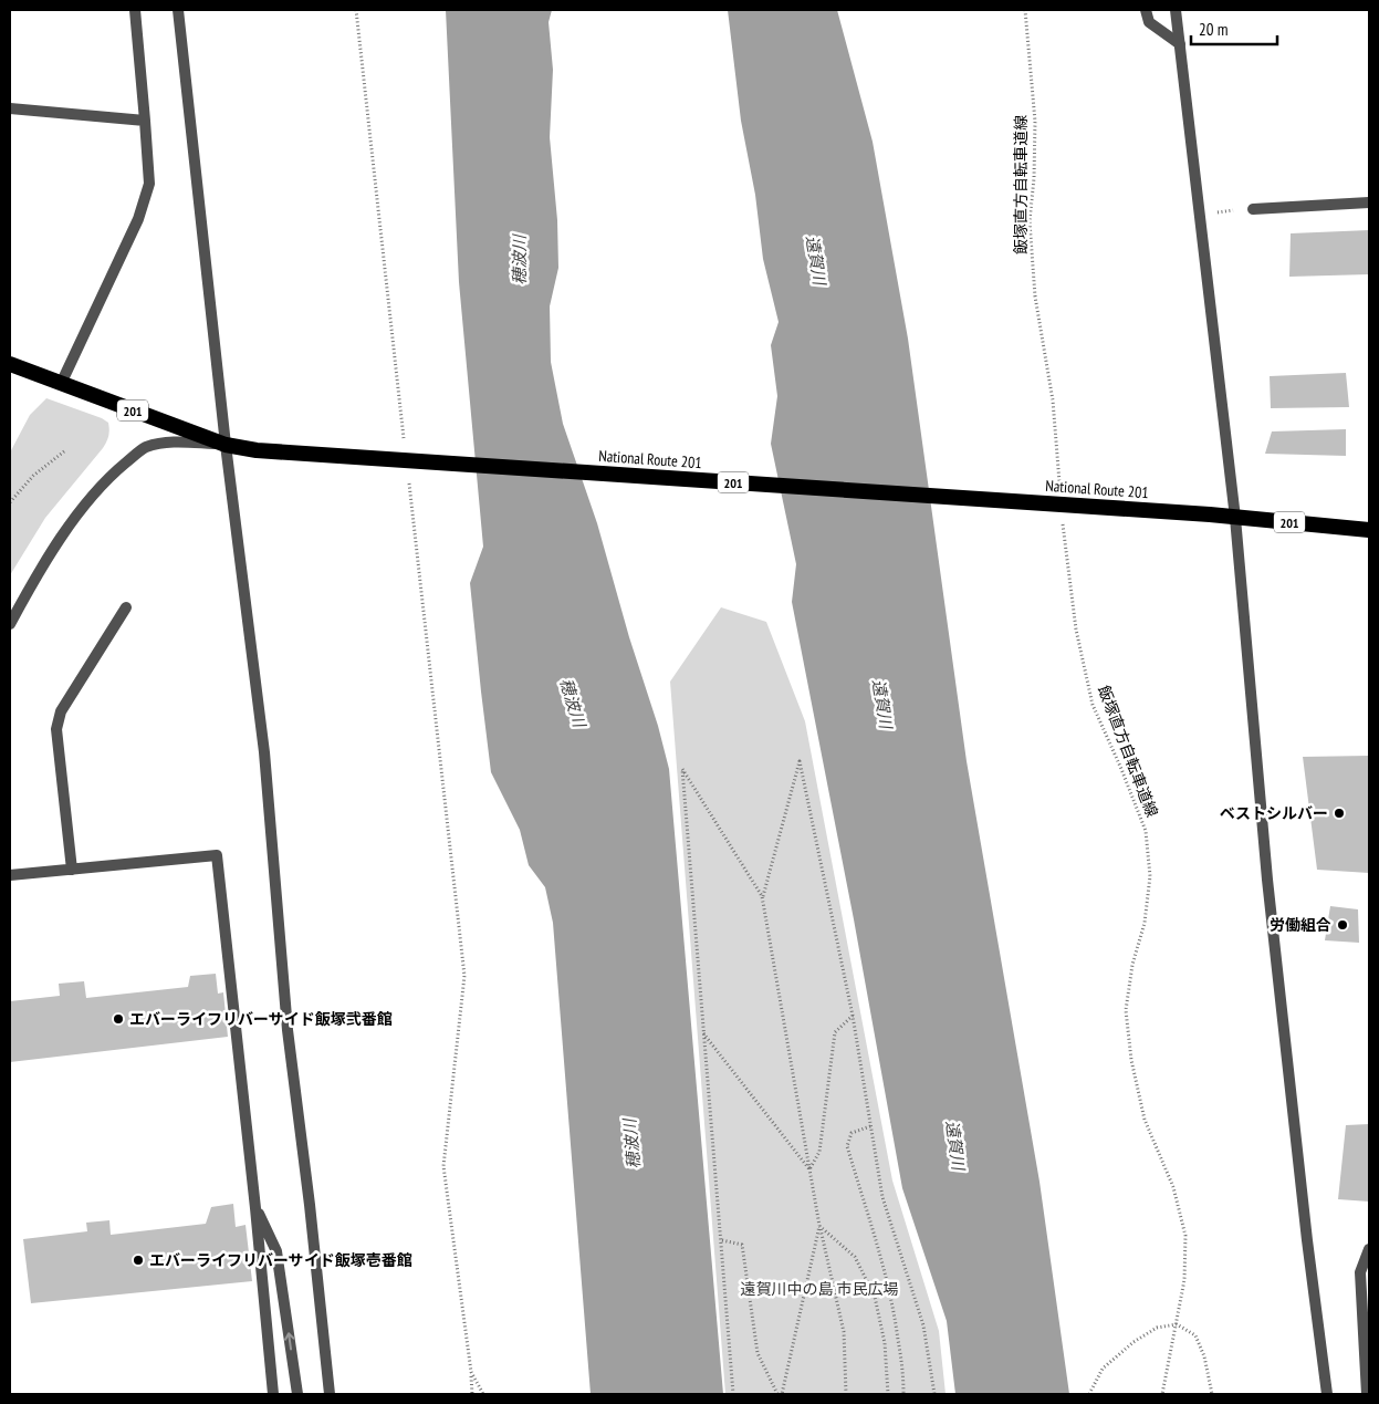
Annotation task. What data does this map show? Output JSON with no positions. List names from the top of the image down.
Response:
{
  "streets": {
    "highway": ["201", "National Route 201"],
    "path": ["飯塚直方自転車道線"]
  },
  "water": ["穂波川", "遠賀川"],
  "parks": ["遠賀川中の島 市民広場"],
  "places": [
    "ベストシルバー",
    "労働組合",
    "エバーライフリバーサイド飯塚弐番館",
    "エバーライフリバーサイド飯塚壱番館"
  ],
  "scale_bar": "20 m"
}
